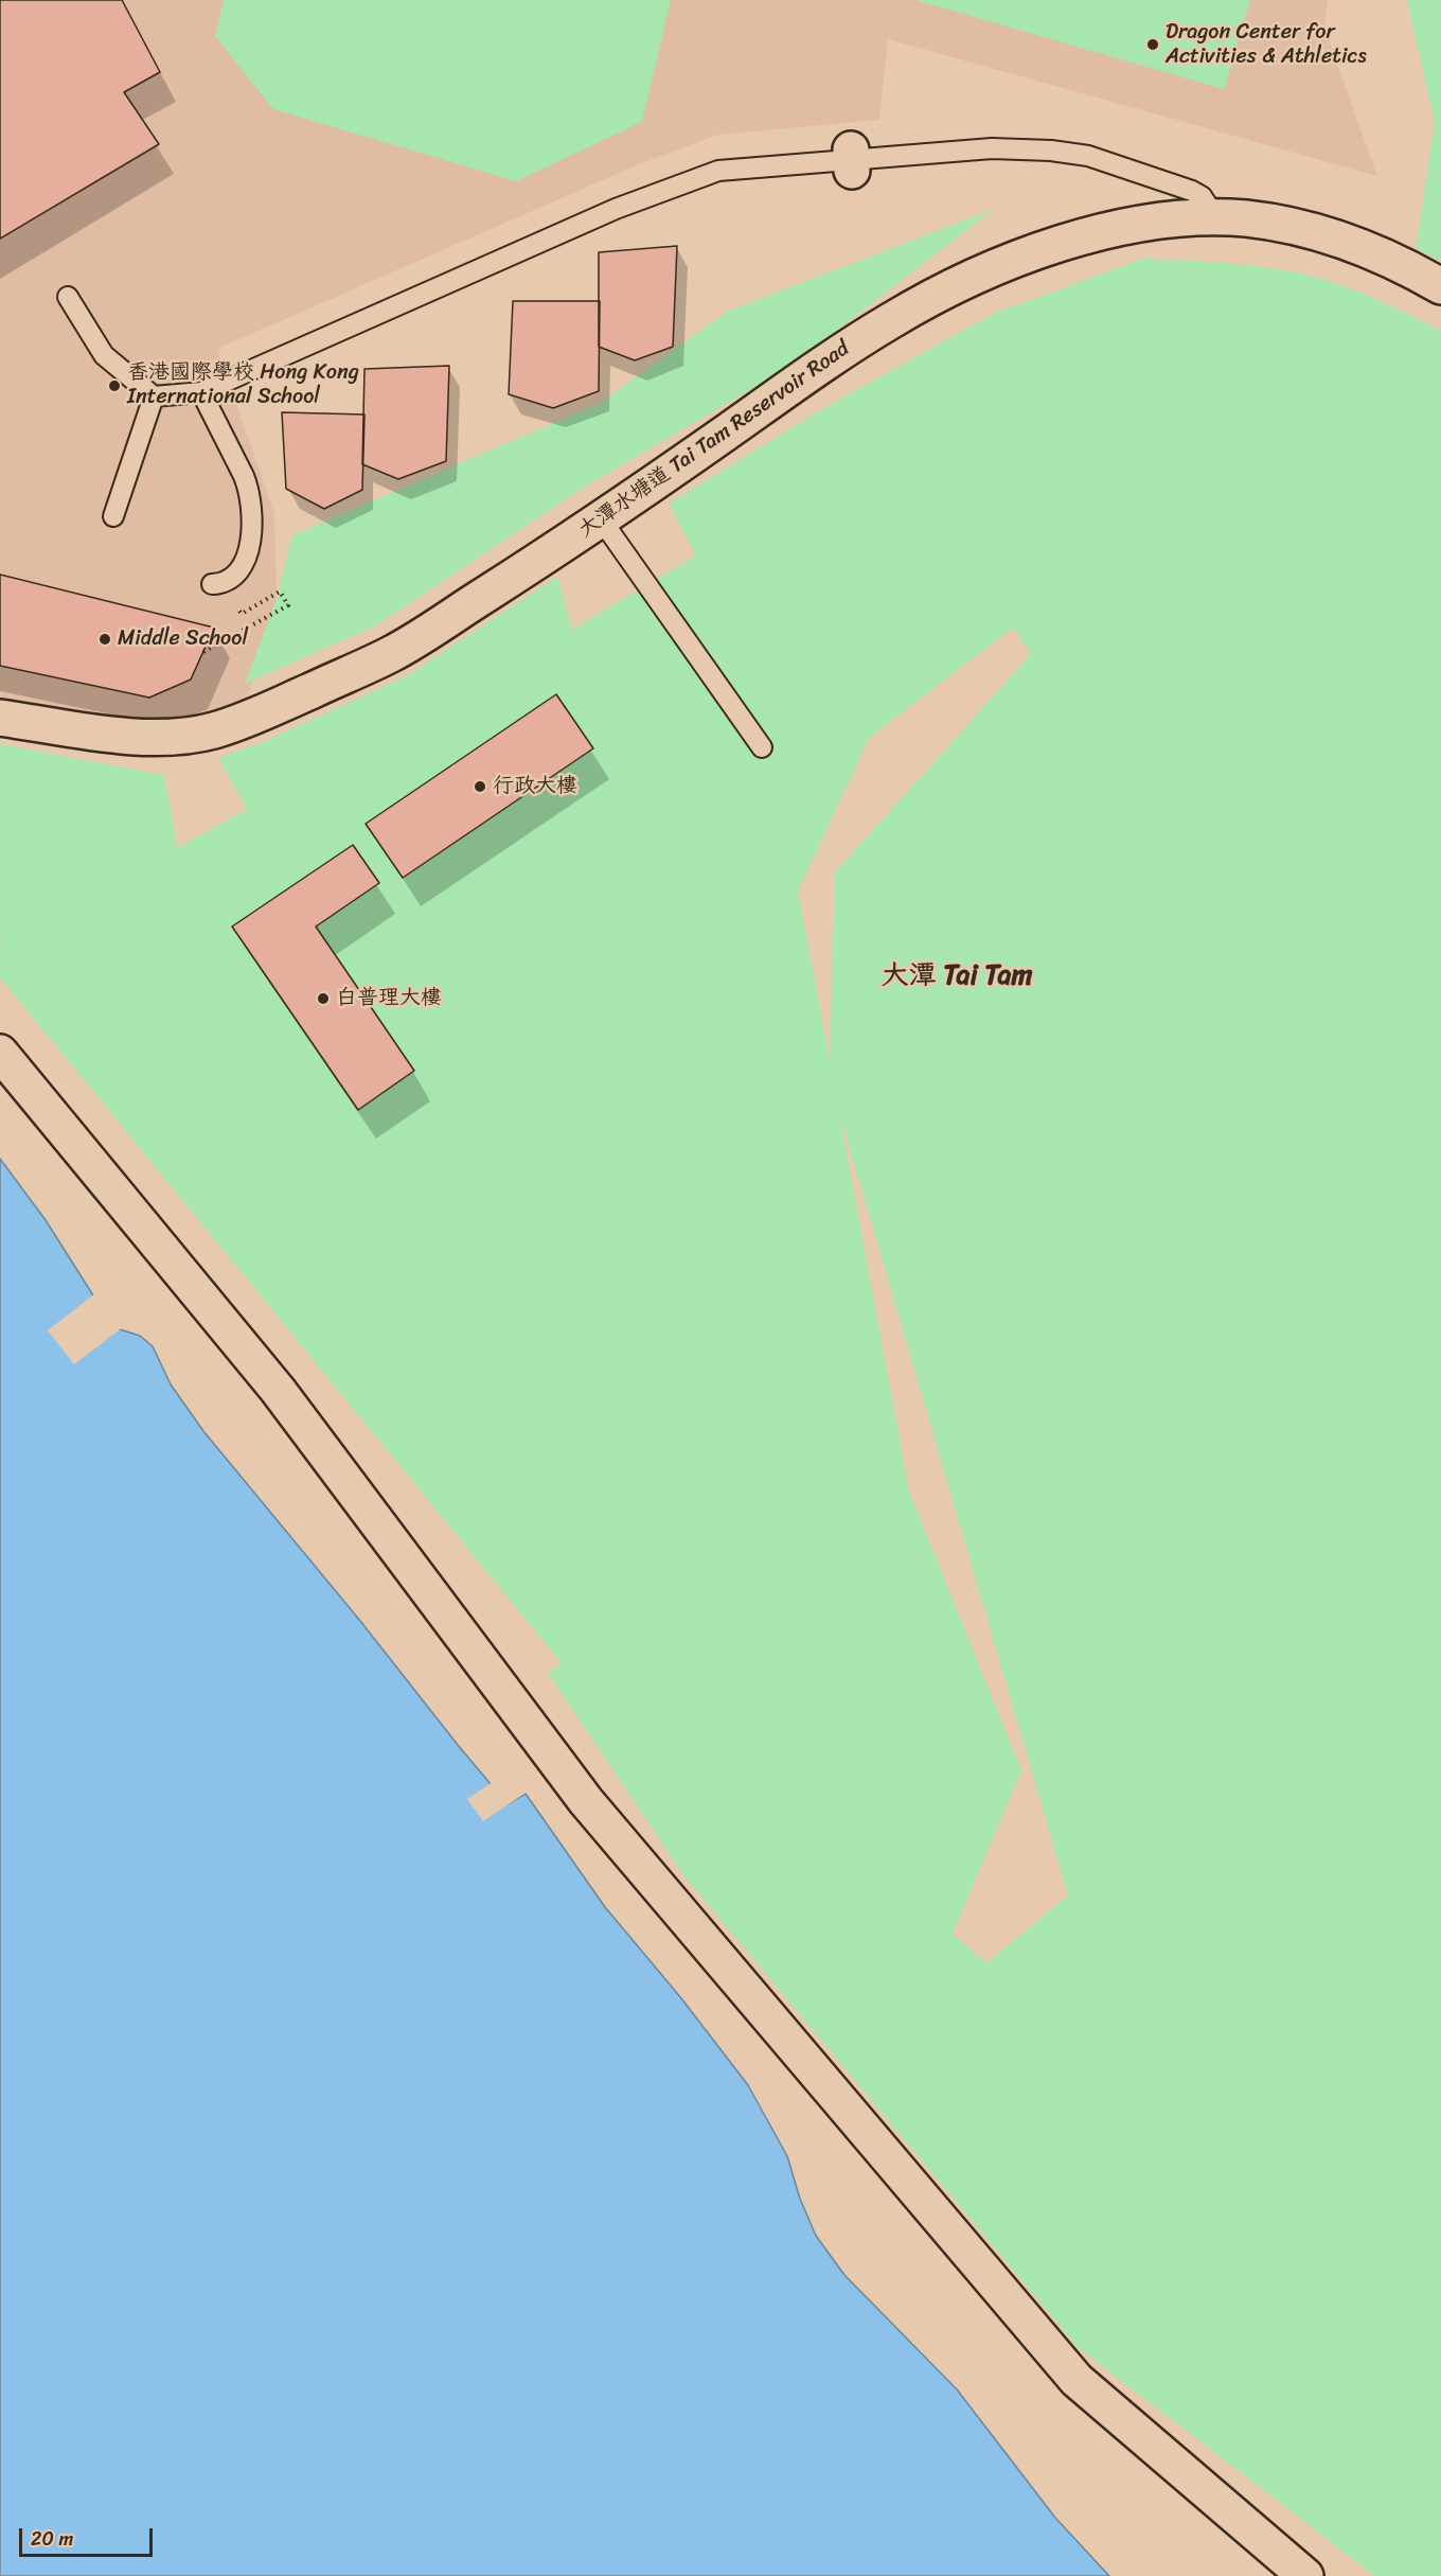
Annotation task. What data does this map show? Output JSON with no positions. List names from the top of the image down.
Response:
{
  "streets": {
    "street": ["大潭水塘道 Tai Tam Reservoir Road"]
  },
  "districts": ["大潭 Tai Tam"],
  "places": [
    "Dragon Center for Activities & Athletics",
    "香港國際學校 Hong Kong International School",
    "Middle School",
    "行政大樓",
    "白普理大樓"
  ],
  "scale_bar": "20 m"
}
